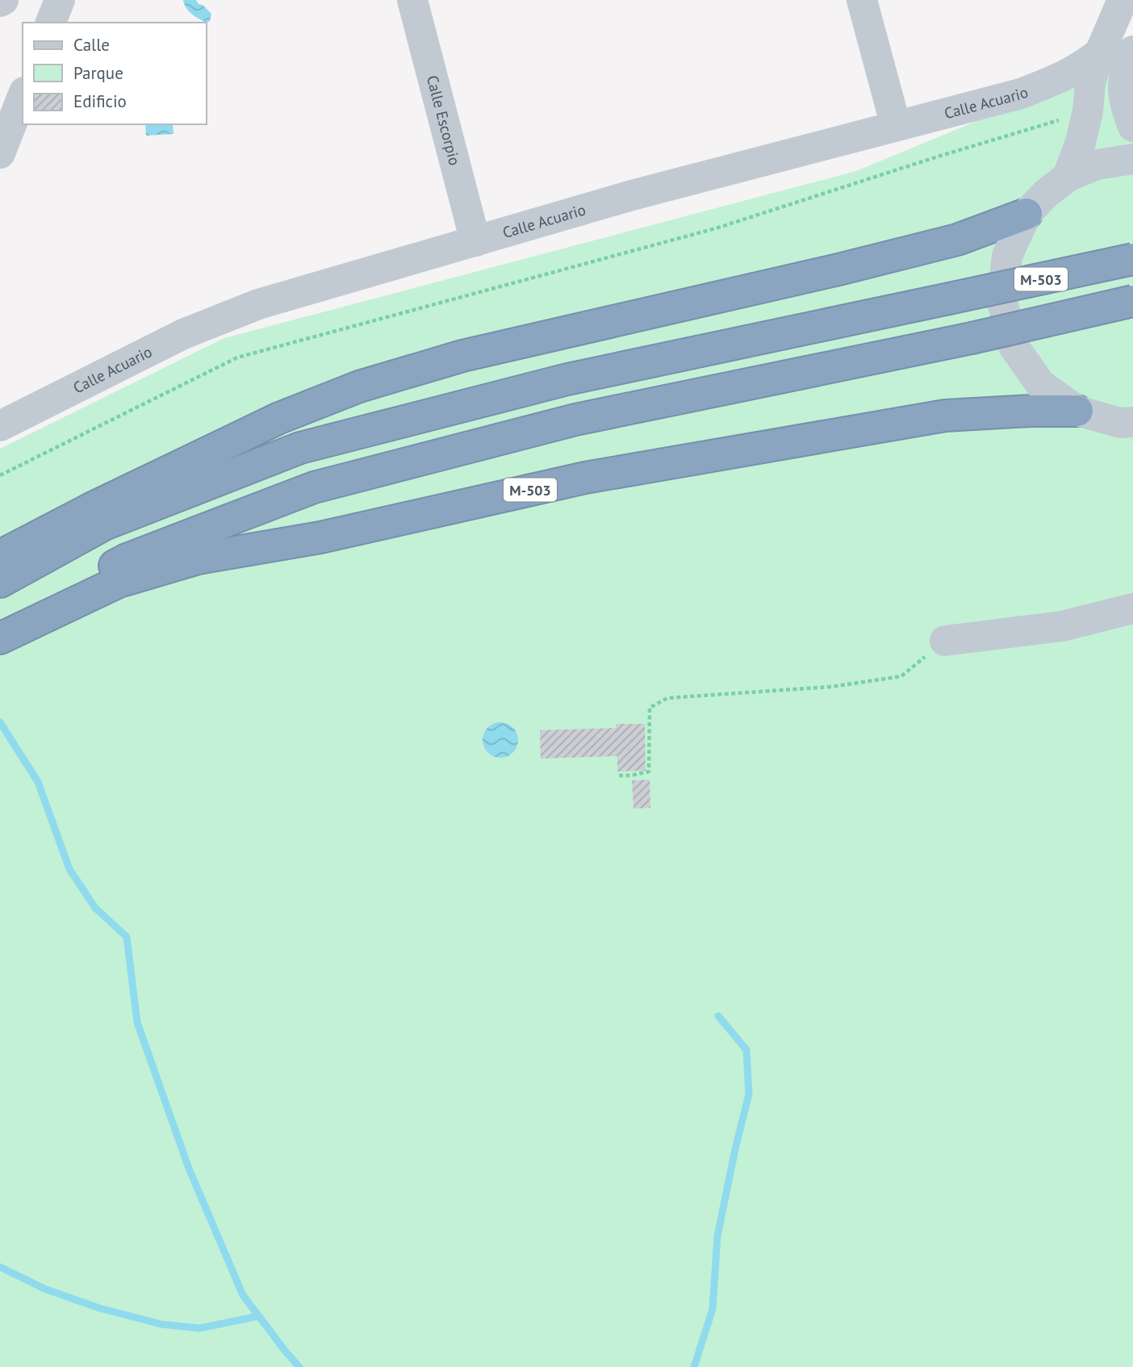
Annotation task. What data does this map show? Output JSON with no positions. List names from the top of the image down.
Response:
{
  "streets": {
    "highway": ["M-503"],
    "street": ["Calle Acuario", "Calle Escorpio"]
  },
  "crossings": [
    ["Calle Acuario", "Calle Escorpio"]
  ],
  "legend": ["Calle", "Parque", "Edificio"]
}
